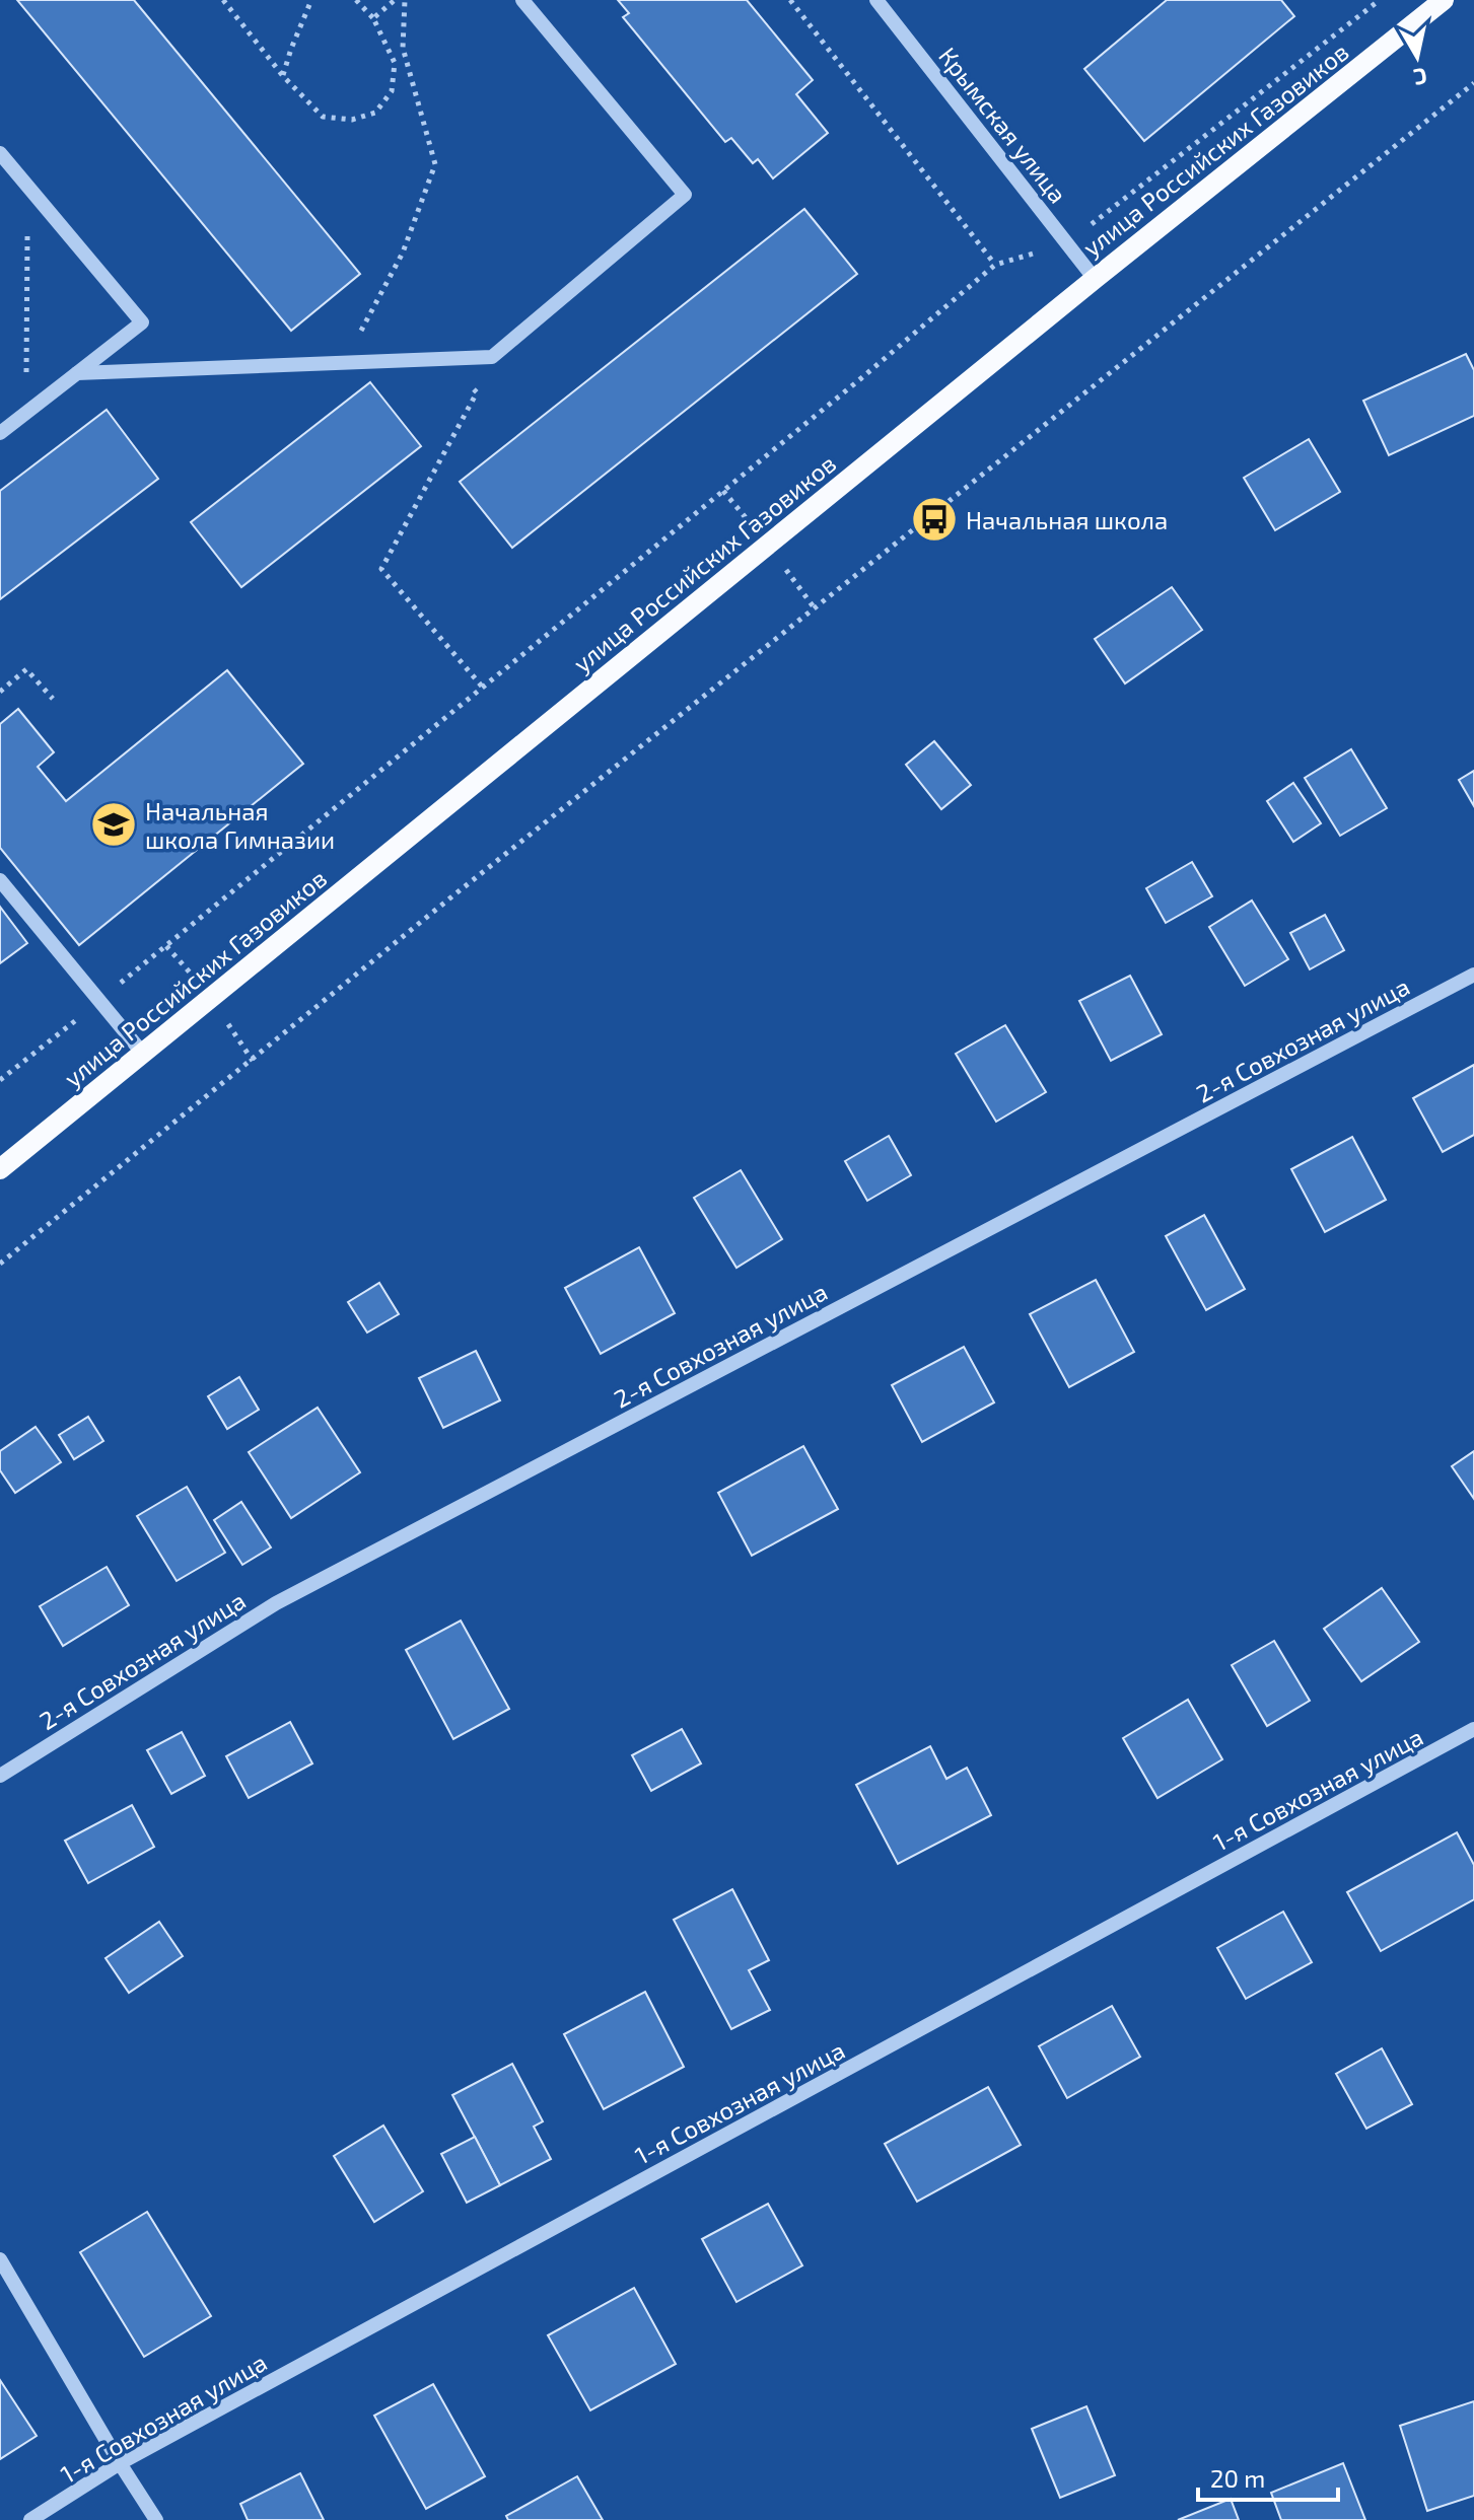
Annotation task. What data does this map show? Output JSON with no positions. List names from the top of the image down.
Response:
{
  "streets": {
    "main road": ["улица Российских Газовиков"],
    "street": ["Крымская улица", "2-я Совхозная улица", "1-я Совхозная улица"]
  },
  "crossings": [
    ["Крымская улица", "улица Российских Газовиков"]
  ],
  "places": {
    "bus stop": ["Начальная школа"],
    "school or university": ["Начальная школа Гимназии"]
  },
  "scale_bar": "20 m",
  "north": "bottom"
}
